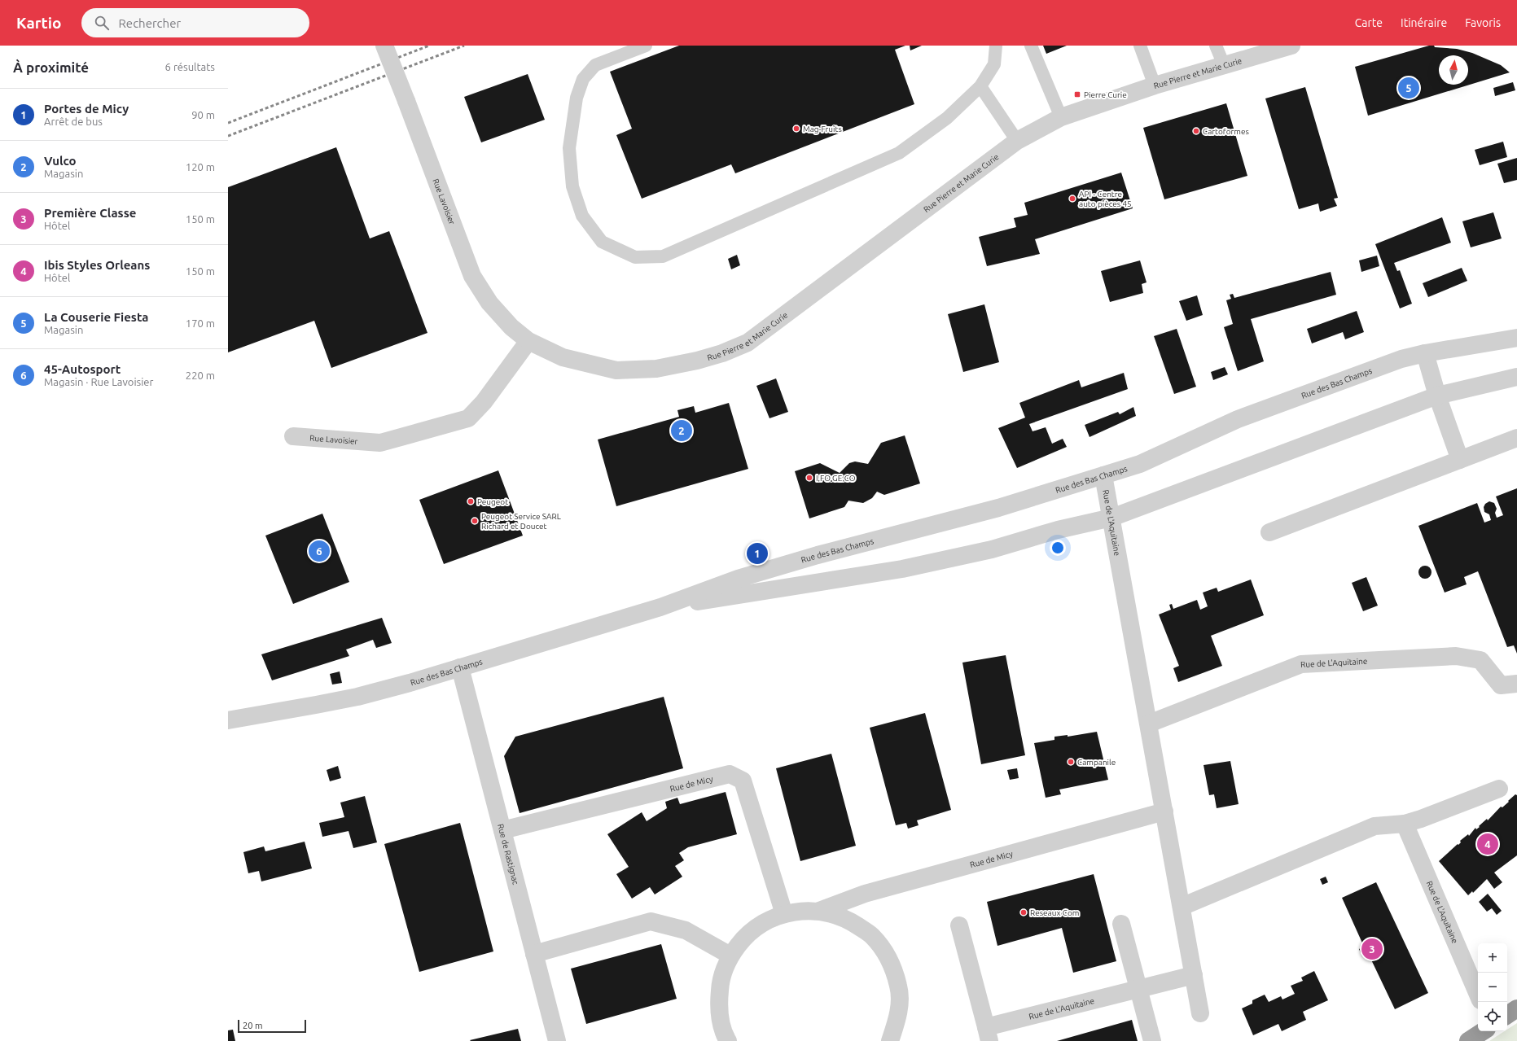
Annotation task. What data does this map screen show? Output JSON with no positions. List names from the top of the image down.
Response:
{
  "streets": {
    "street": [
      "Rue Pierre et Marie Curie",
      "Rue Lavoisier",
      "Rue des Bas Champs",
      "Rue de L'Aquitaine",
      "Rue de Micy",
      "Rue de Rastignac"
    ]
  },
  "crossings": [
    ["Rue Pierre et Marie Curie", "Rue Lavoisier"],
    ["Rue des Bas Champs", "Rue de L'Aquitaine"],
    ["Rue des Bas Champs", "Rue de Rastignac"],
    ["Rue de L'Aquitaine", "Rue de Micy"],
    ["Rue de Micy", "Rue de Rastignac"]
  ],
  "places": {
    "transit": ["Pierre Curie"],
    "other": [
      "Mag-Fruits",
      "Cartoformes",
      "API - Centre auto pièces 45",
      "I.FO.GE.CO",
      "Peugeot",
      "Peugeot Service SARL Richard et Doucet",
      "Campanile",
      "Reseaux Com"
    ]
  },
  "scale_bar": "20 m",
  "north": "top",
  "page": {
    "header": "Kartio",
    "search": "Rechercher",
    "nav": ["Carte", "Itinéraire", "Favoris"],
    "heading": ["À proximité", "6 résultats"],
    "pins": [
      "5",
      "2",
      "6",
      "1",
      "4",
      "3"
    ],
    "list": [
      {
        "mark": "1",
        "name": "Portes de Micy",
        "note": "Arrêt de bus",
        "value": "90 m"
      },
      {
        "mark": "2",
        "name": "Vulco",
        "note": "Magasin",
        "value": "120 m"
      },
      {
        "mark": "3",
        "name": "Première Classe",
        "note": "Hôtel",
        "value": "150 m"
      },
      {
        "mark": "4",
        "name": "Ibis Styles Orleans",
        "note": "Hôtel",
        "value": "150 m"
      },
      {
        "mark": "5",
        "name": "La Couserie Fiesta",
        "note": "Magasin",
        "value": "170 m"
      },
      {
        "mark": "6",
        "name": "45-Autosport",
        "note": "Magasin · Rue Lavoisier",
        "value": "220 m"
      }
    ],
    "map_buttons": ["+", "−"],
    "scale": "20 m"
  }
}
